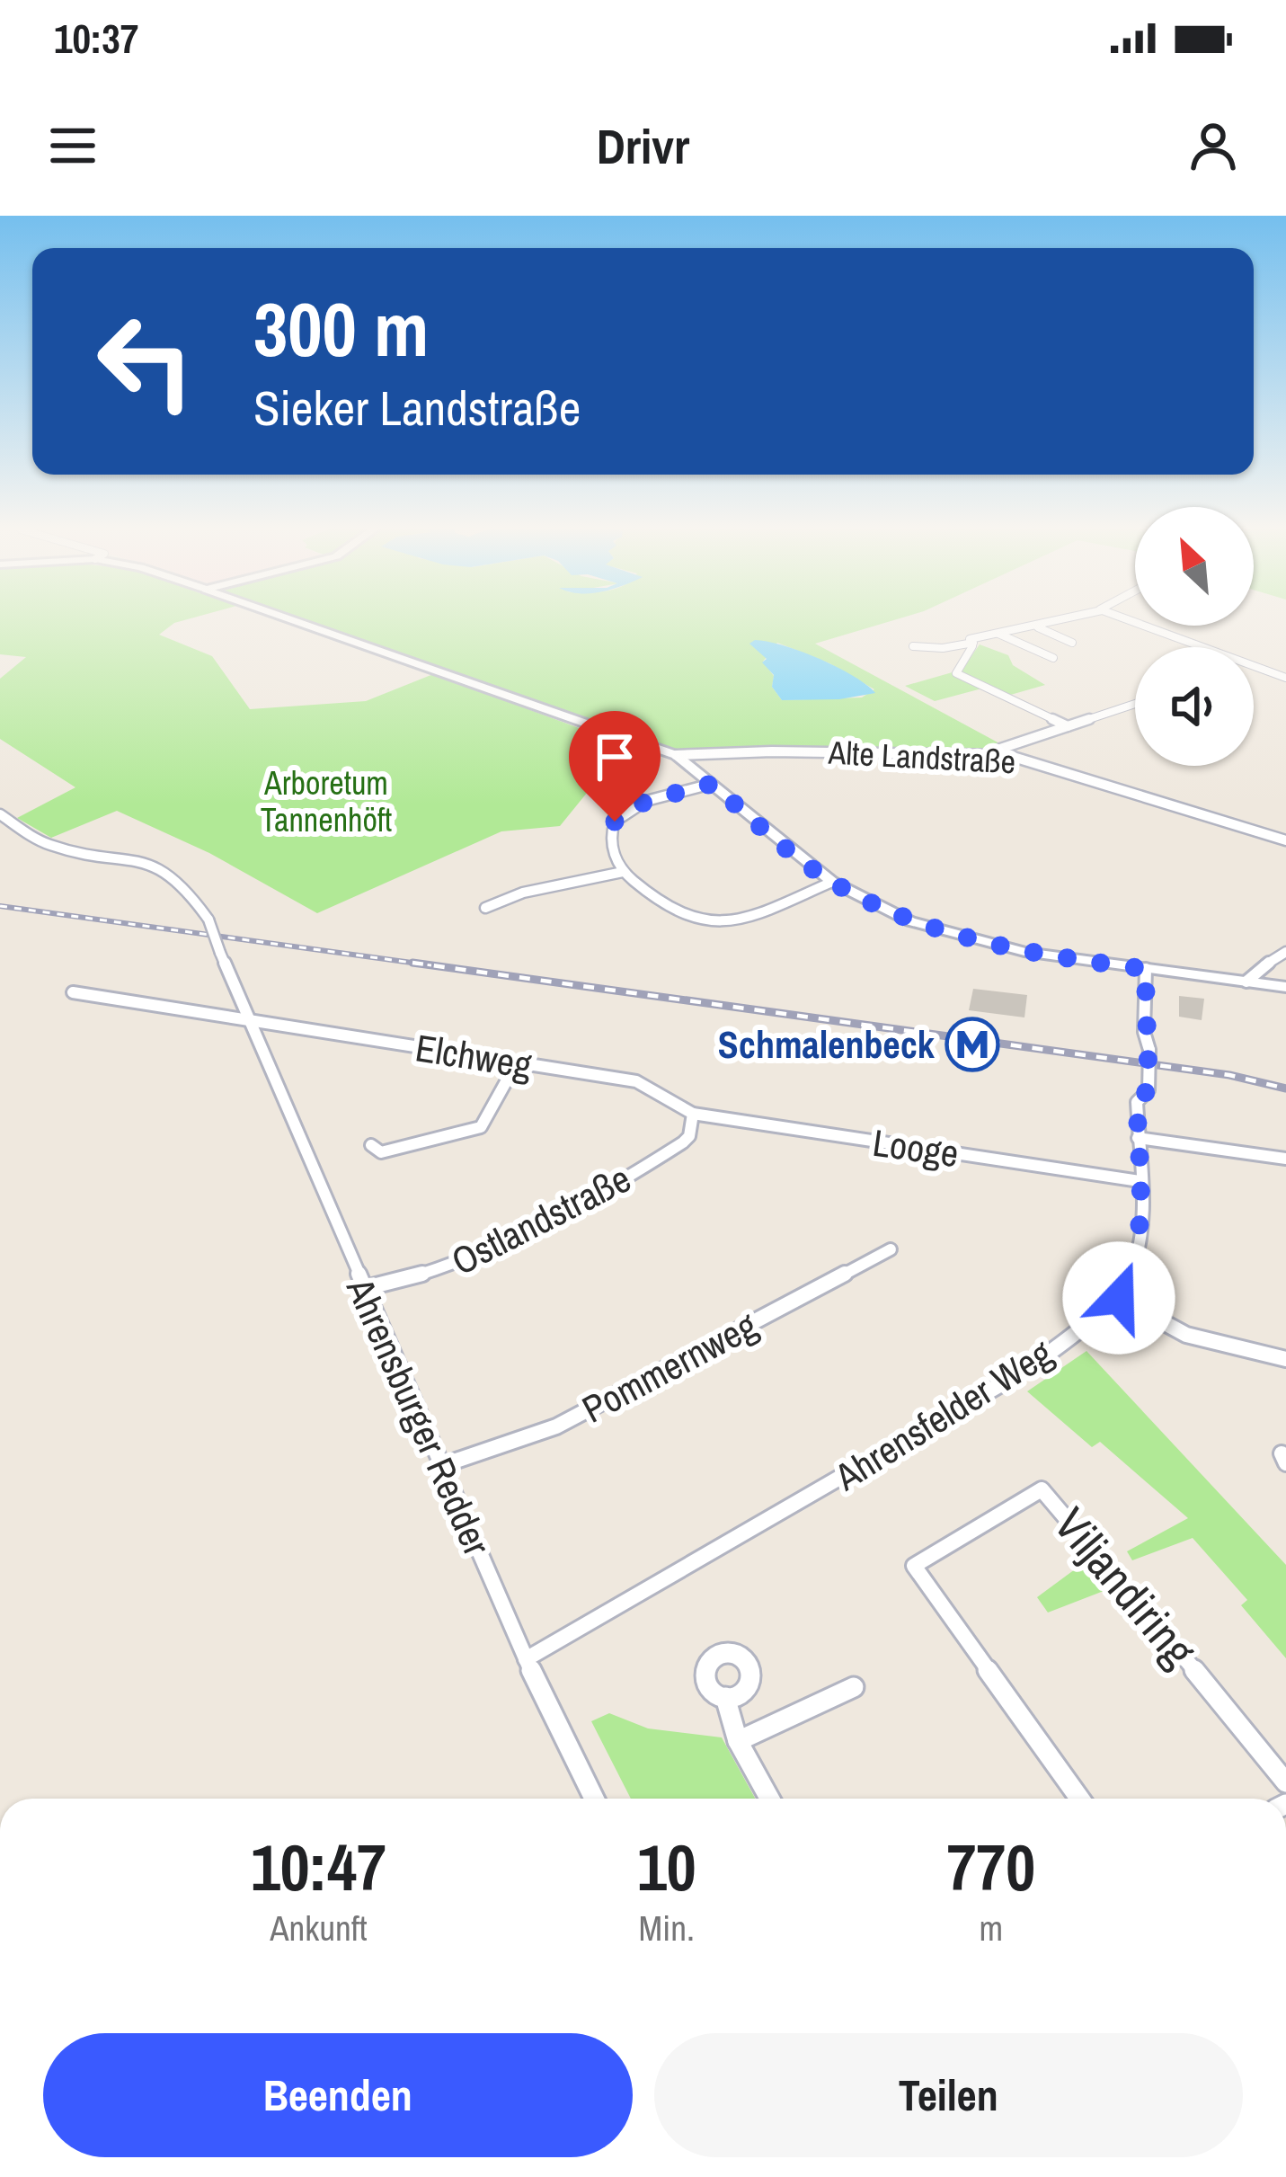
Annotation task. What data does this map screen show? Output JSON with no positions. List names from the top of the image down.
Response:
{
  "streets": {
    "street": [
      "Alte Landstraße",
      "Elchweg",
      "Looge",
      "Ostlandstraße",
      "Pommernweg",
      "Ahrensfelder Weg",
      "Ahrensburger Redder",
      "Viljandiring"
    ]
  },
  "crossings": [
    ["Elchweg", "Looge"],
    ["Elchweg", "Ostlandstraße"],
    ["Elchweg", "Ahrensburger Redder"],
    ["Looge", "Ostlandstraße"],
    ["Ostlandstraße", "Ahrensburger Redder"],
    ["Pommernweg", "Ahrensburger Redder"],
    ["Ahrensfelder Weg", "Ahrensburger Redder"]
  ],
  "parks": ["Arboretum Tannenhöft"],
  "places": {
    "metro station": ["Schmalenbeck"]
  },
  "north": "top left",
  "page": {
    "status": "10:37",
    "header": "Drivr",
    "turn": ["300 m", "Sieker Landstraße"],
    "eta": [
      "10:47",
      "Ankunft",
      "10",
      "Min.",
      "770",
      "m"
    ],
    "buttons": ["Beenden", "Teilen"]
  }
}
